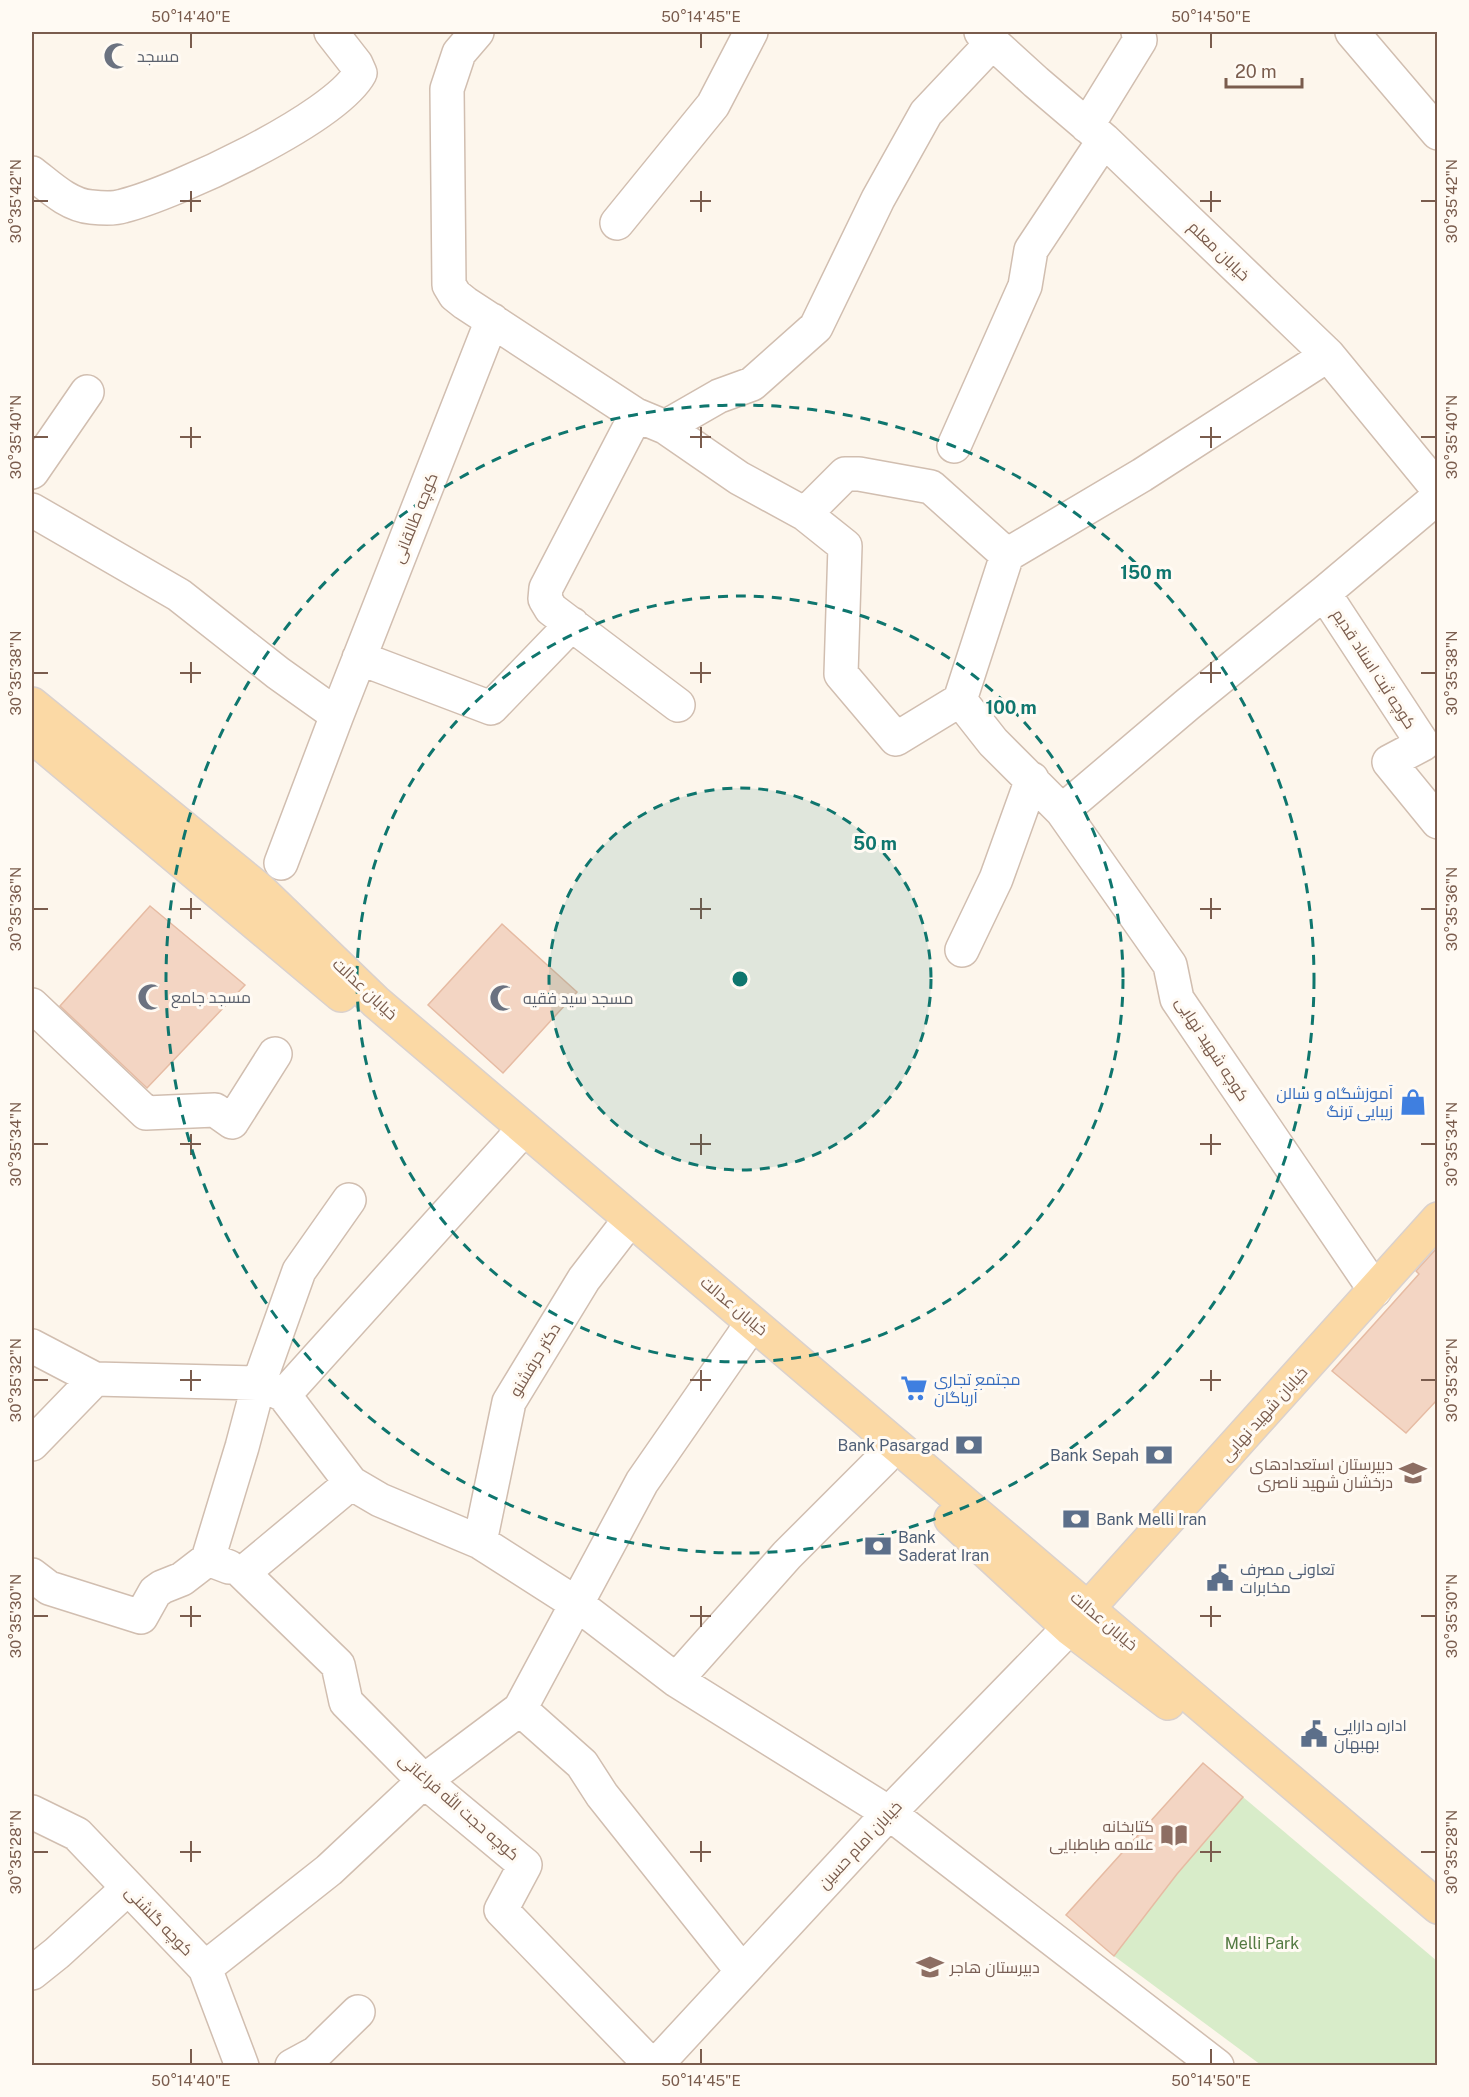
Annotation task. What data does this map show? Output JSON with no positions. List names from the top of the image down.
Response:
{
  "streets": {
    "main road": ["خیابان عدالت", "خیابان شهید نهایی"],
    "street": [
      "خیابان معلم",
      "کوچه طالقانی",
      "کوچه ثبت اسناد قدیم",
      "کوچه شهید نهایی",
      "دکتر حرفشنو",
      "کوچه حجت الله فراغاتی",
      "خیابان امام حسین",
      "کوچه گلشنی"
    ]
  },
  "crossings": [
    ["خیابان عدالت", "دکتر حرفشنو"],
    ["خیابان عدالت", "خیابان شهید نهایی"],
    ["خیابان عدالت", "خیابان امام حسین"],
    ["کوچه شهید نهایی", "خیابان شهید نهایی"],
    ["خیابان شهید نهایی", "خیابان امام حسین"],
    ["کوچه حجت الله فراغاتی", "خیابان امام حسین"]
  ],
  "parks": ["Melli Park"],
  "places": {
    "mosque": ["مسجد", "مسجد جامع", "مسجد سید فقیه"],
    "shop": ["آموزشگاه و سالن زیبایی ترنگ"],
    "supermarket": ["مجتمع تجاری آریاگان"],
    "bank": [
      "Bank Pasargad",
      "Bank Sepah",
      "Bank Melli Iran",
      "Bank Saderat Iran"
    ],
    "school or university": ["دبیرستان استعدادهای درخشان شهید ناصری", "دبیرستان هاجر"],
    "public building": ["تعاونی مصرف مخابرات", "اداره دارایی بهبهان"],
    "library": ["کتابخانه علامه طباطبایی"]
  },
  "scale_bar": "20 m",
  "coordinates": [
    "50°14'40\"E",
    "50°14'45\"E",
    "50°14'50\"E",
    "30°35'42\"N",
    "30°35'40\"N",
    "30°35'38\"N",
    "30°35'36\"N",
    "30°35'34\"N",
    "30°35'32\"N",
    "30°35'30\"N",
    "30°35'28\"N"
  ],
  "rings": ["150 m", "100 m", "50 m"]
}
